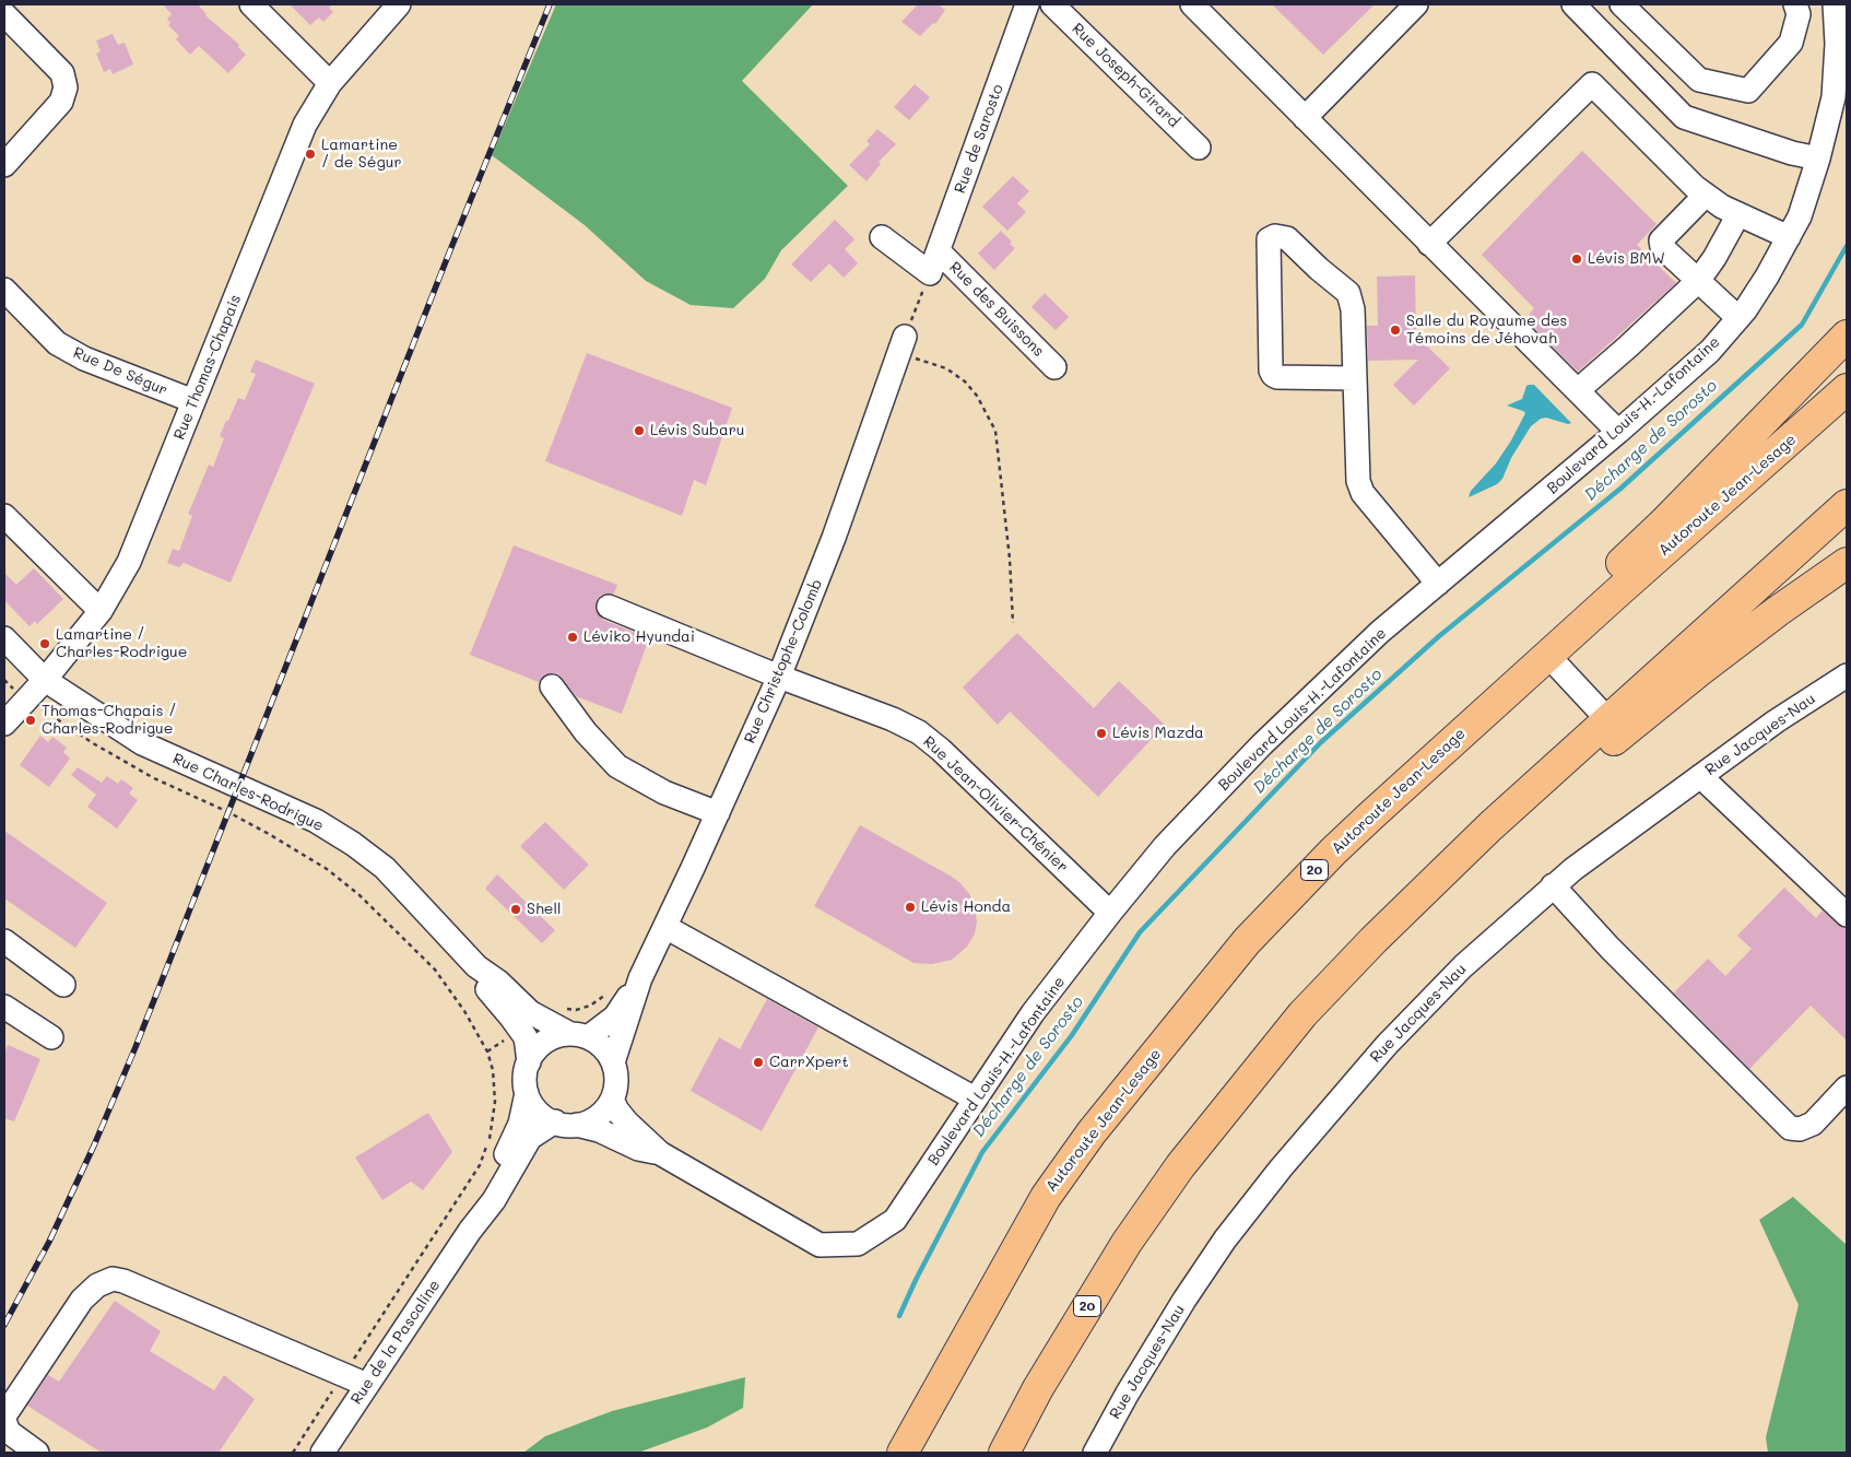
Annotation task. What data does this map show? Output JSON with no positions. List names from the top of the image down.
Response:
{
  "streets": {
    "highway": ["Autoroute Jean-Lesage", "20"],
    "street": [
      "Rue Joseph-Girard",
      "Rue de Sarosto",
      "Rue des Buissons",
      "Rue Thomas-Chapais",
      "Rue De Ségur",
      "Boulevard Louis-H.-Lafontaine",
      "Rue Christophe-Colomb",
      "Rue Jacques-Nau",
      "Rue Charles-Rodrigue",
      "Rue Jean-Olivier-Chénier",
      "Rue de la Pascaline"
    ]
  },
  "crossings": [
    ["Rue de Sarosto", "Rue des Buissons"],
    ["Rue Thomas-Chapais", "Rue De Ségur"],
    ["Rue Thomas-Chapais", "Rue Charles-Rodrigue"],
    ["Boulevard Louis-H.-Lafontaine", "Rue Christophe-Colomb"],
    ["Boulevard Louis-H.-Lafontaine", "Rue Charles-Rodrigue"],
    ["Boulevard Louis-H.-Lafontaine", "Rue Jean-Olivier-Chénier"],
    ["Boulevard Louis-H.-Lafontaine", "Rue de la Pascaline"],
    ["Rue Christophe-Colomb", "Rue Charles-Rodrigue"],
    ["Rue Christophe-Colomb", "Rue Jean-Olivier-Chénier"],
    ["Rue Christophe-Colomb", "Rue de la Pascaline"],
    ["Rue Charles-Rodrigue", "Rue de la Pascaline"]
  ],
  "water": ["Décharge de Sorosto"],
  "places": [
    "Lamartine / de Ségur",
    "Lévis BMW",
    "Salle du Royaume des Témoins de Jéhovah",
    "Lévis Subaru",
    "Léviko Hyundai",
    "Lamartine / Charles-Rodrigue",
    "Thomas-Chapais / Charles-Rodrigue",
    "Lévis Mazda",
    "Lévis Honda",
    "Shell",
    "CarrXpert"
  ]
}
